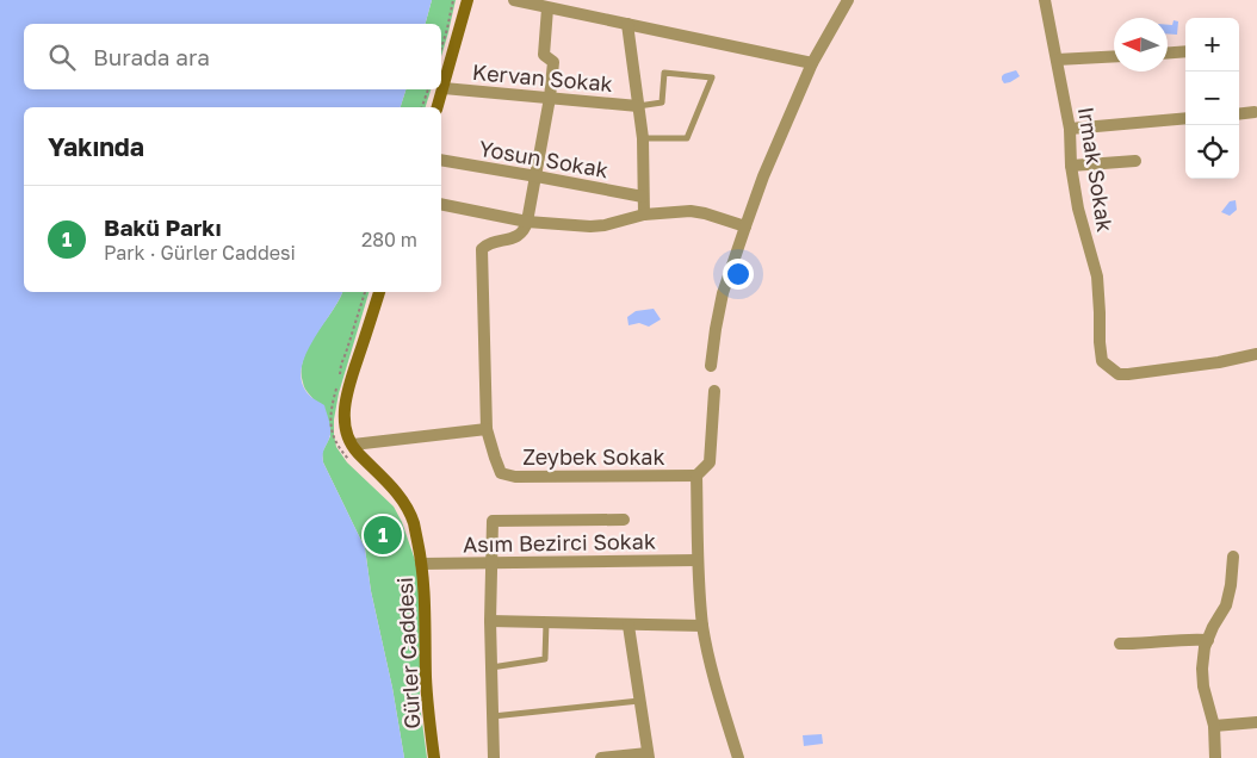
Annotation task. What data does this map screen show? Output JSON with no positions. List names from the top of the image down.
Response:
{
  "streets": {
    "street": [
      "Kervan Sokak",
      "Yosun Sokak",
      "Irmak Sokak",
      "Zeybek Sokak",
      "Asım Bezirci Sokak",
      "Gürler Caddesi"
    ]
  },
  "crossings": [
    ["Asım Bezirci Sokak", "Gürler Caddesi"]
  ],
  "north": "left",
  "page": {
    "map_buttons": ["+", "−"],
    "search": "Burada ara",
    "heading": "Yakında",
    "list": [
      {
        "mark": "1",
        "name": "Bakü Parkı",
        "note": "Park · Gürler Caddesi",
        "value": "280 m"
      }
    ],
    "pins": "1"
  }
}
